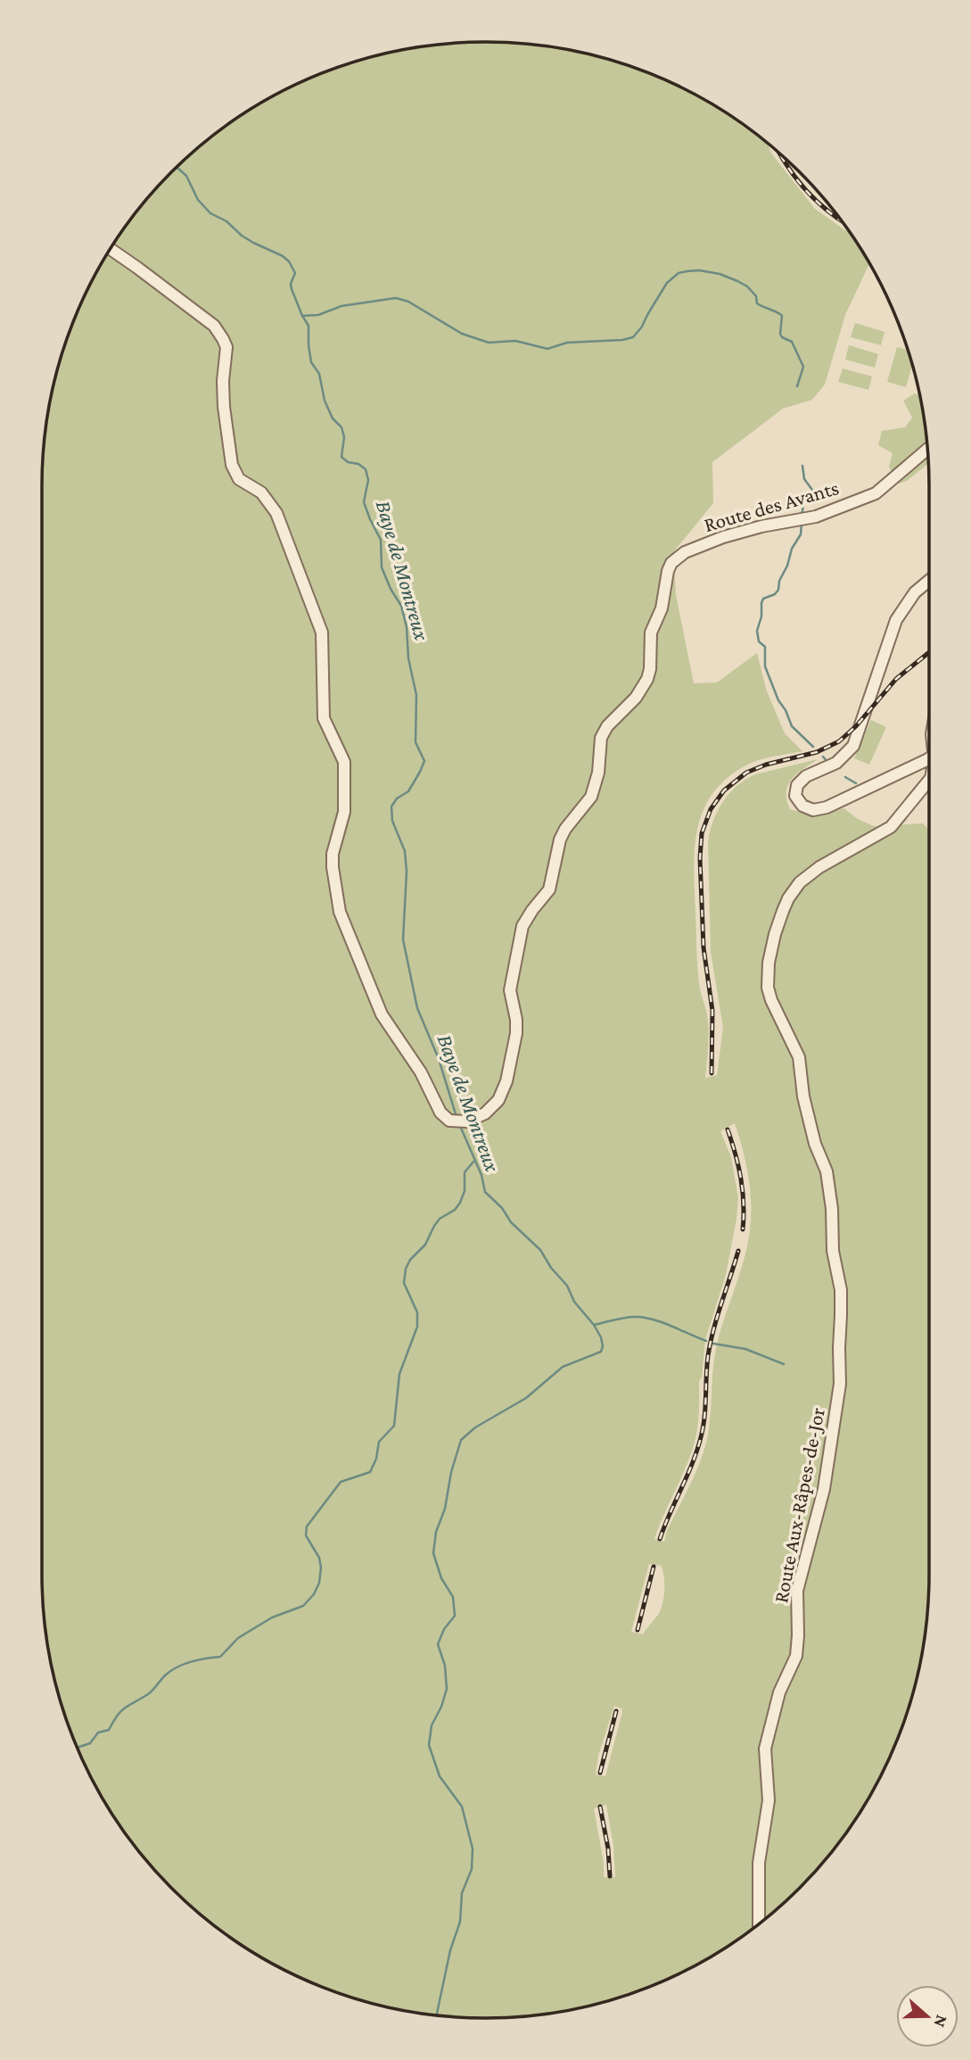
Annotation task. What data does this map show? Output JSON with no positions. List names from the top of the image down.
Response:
{
  "streets": {
    "street": ["Route des Avants", "Route Aux-Râpes-de-Jor"]
  },
  "water": ["Baye de Montreux"],
  "north": "right"
}
